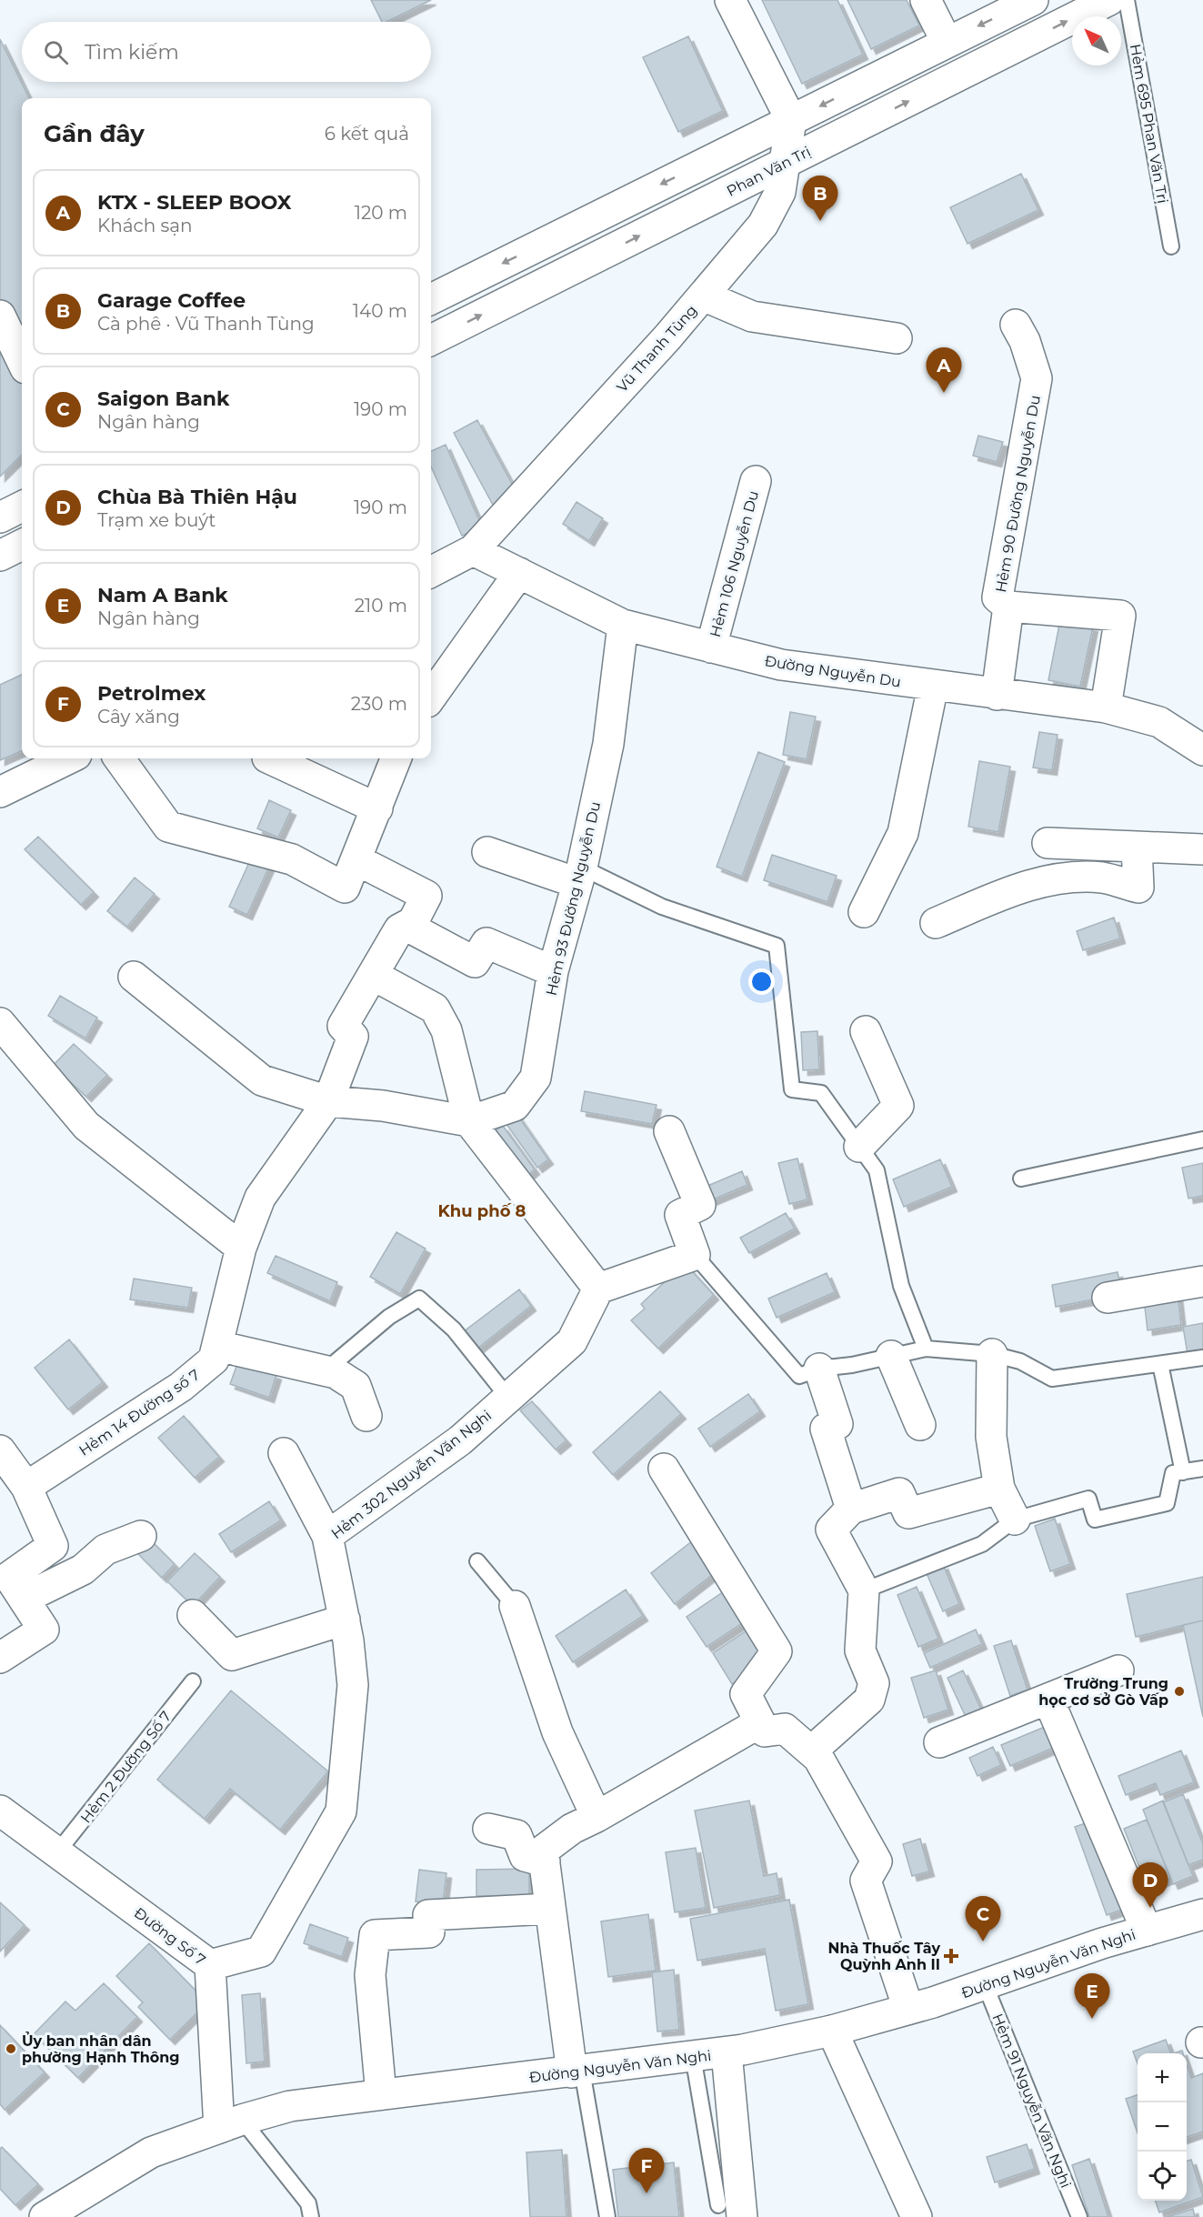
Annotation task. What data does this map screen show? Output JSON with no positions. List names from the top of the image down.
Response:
{
  "streets": {
    "street": [
      "Phan Văn Trị",
      "Vũ Thanh Tùng",
      "Hẻm 90 Đường Nguyễn Du",
      "Hẻm 106 Nguyễn Du",
      "Đường Nguyễn Du",
      "Hẻm 93 Đường Nguyễn Du",
      "Hẻm 14 Đường số 7",
      "Hẻm 302 Nguyễn Văn Nghi",
      "Đường Số 7",
      "Đường Nguyễn Văn Nghi"
    ],
    "lane": ["Hẻm 695 Phan Văn Trị", "Hẻm 2 Đường Số 7", "Hẻm 91 Nguyễn Văn Nghi"]
  },
  "crossings": [
    ["Phan Văn Trị", "Vũ Thanh Tùng"],
    ["Vũ Thanh Tùng", "Đường Nguyễn Du"],
    ["Hẻm 90 Đường Nguyễn Du", "Đường Nguyễn Du"],
    ["Hẻm 106 Nguyễn Du", "Đường Nguyễn Du"],
    ["Đường Nguyễn Du", "Hẻm 93 Đường Nguyễn Du"],
    ["Hẻm 93 Đường Nguyễn Du", "Hẻm 14 Đường số 7"],
    ["Hẻm 302 Nguyễn Văn Nghi", "Đường Số 7"],
    ["Hẻm 2 Đường Số 7", "Đường Số 7"],
    ["Đường Số 7", "Đường Nguyễn Văn Nghi"],
    ["Đường Nguyễn Văn Nghi", "Hẻm 91 Nguyễn Văn Nghi"]
  ],
  "districts": ["Khu phố 8"],
  "places": {
    "other": ["Trường Trung học cơ sở Gò Vấp", "Ủy ban nhân dân phường Hạnh Thông"],
    "health": ["Nhà Thuốc Tây Quỳnh Anh II"]
  },
  "north": "top left",
  "page": {
    "search": "Tìm kiếm",
    "heading": ["Gần đây", "6 kết quả"],
    "list": [
      {
        "mark": "A",
        "name": "KTX - SLEEP BOOX",
        "note": "Khách sạn",
        "value": "120 m"
      },
      {
        "mark": "B",
        "name": "Garage Coffee",
        "note": "Cà phê · Vũ Thanh Tùng",
        "value": "140 m"
      },
      {
        "mark": "C",
        "name": "Saigon Bank",
        "note": "Ngân hàng",
        "value": "190 m"
      },
      {
        "mark": "D",
        "name": "Chùa Bà Thiên Hậu",
        "note": "Trạm xe buýt",
        "value": "190 m"
      },
      {
        "mark": "E",
        "name": "Nam A Bank",
        "note": "Ngân hàng",
        "value": "210 m"
      },
      {
        "mark": "F",
        "name": "Petrolmex",
        "note": "Cây xăng",
        "value": "230 m"
      }
    ],
    "pins": [
      "B",
      "A",
      "D",
      "C",
      "E",
      "F"
    ],
    "map_buttons": ["+", "−"]
  }
}
